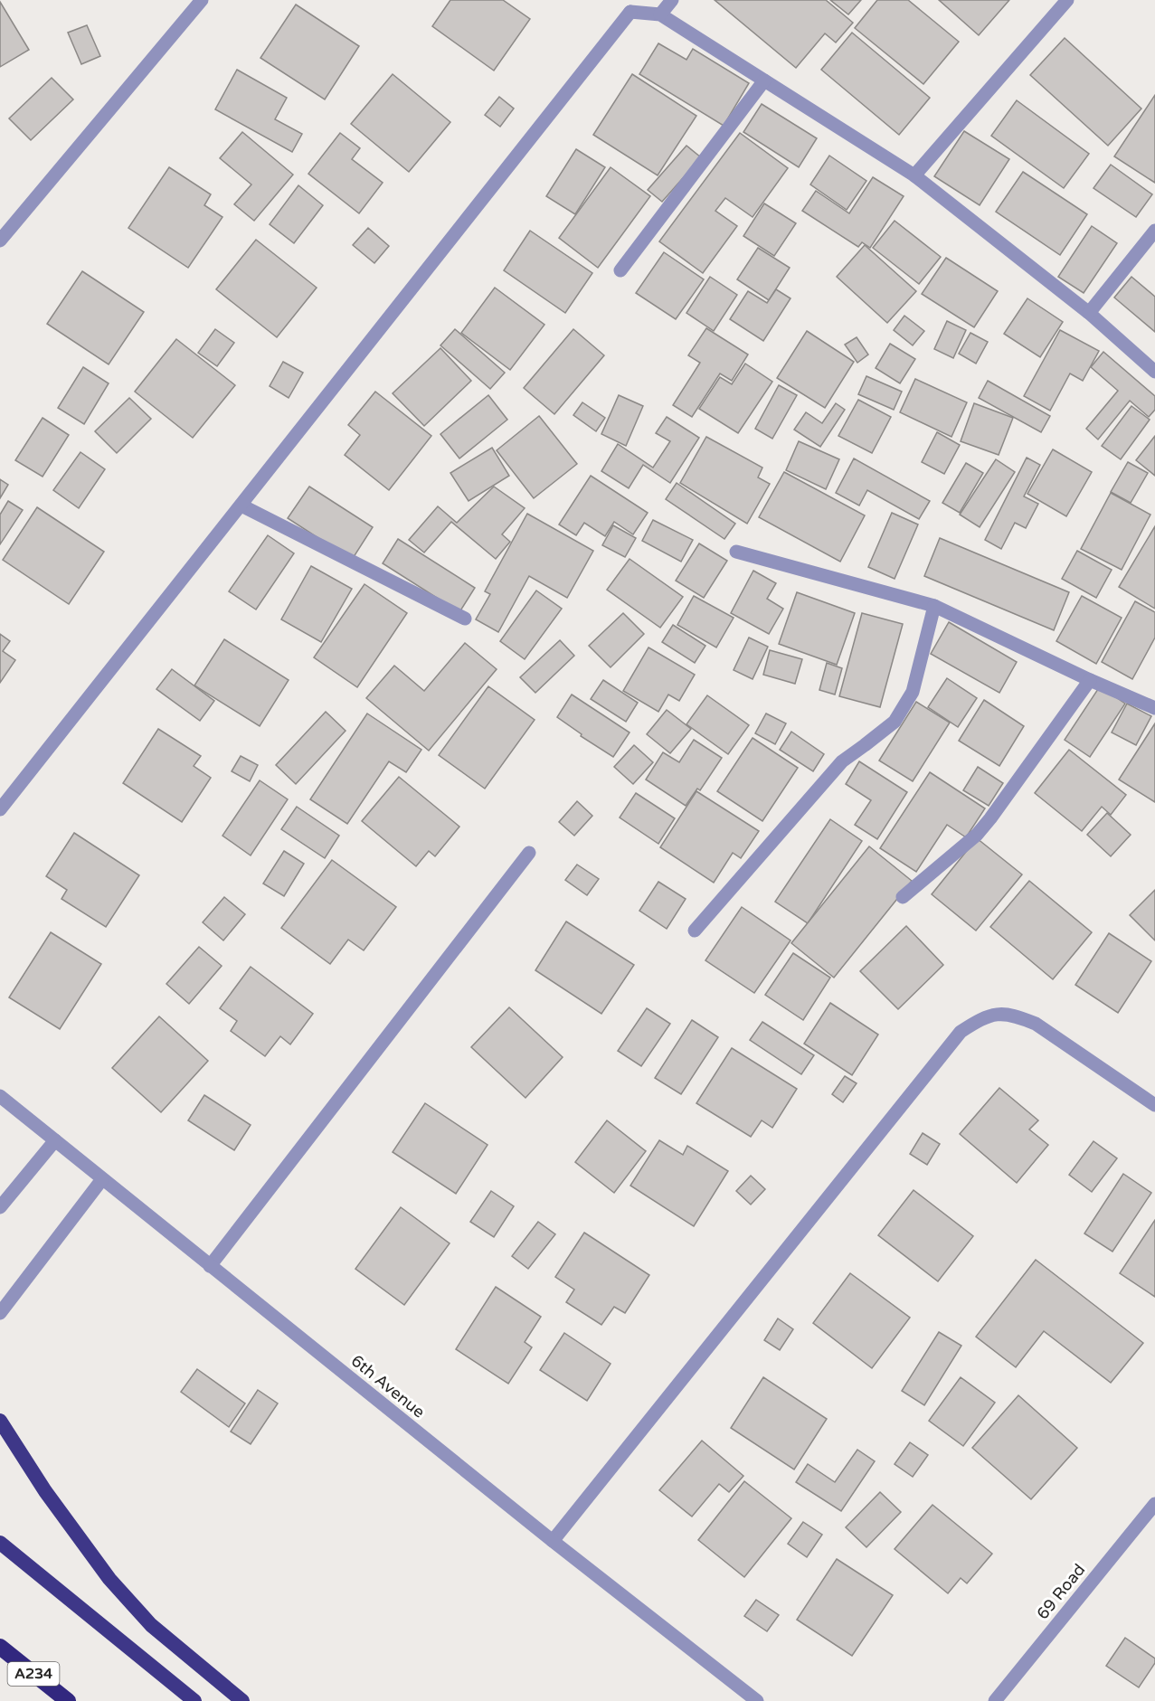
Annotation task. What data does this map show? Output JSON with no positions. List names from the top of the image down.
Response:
{
  "streets": {
    "highway": ["A234"],
    "street": ["6th Avenue", "69 Road"]
  }
}
